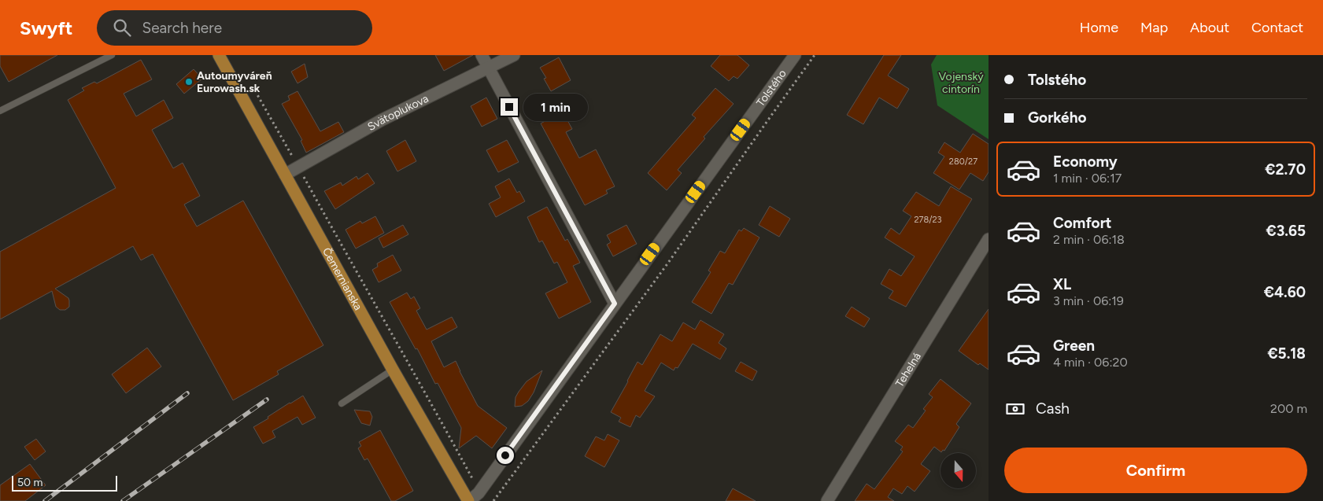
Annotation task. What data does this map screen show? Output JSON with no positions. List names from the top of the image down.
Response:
{
  "streets": {
    "main road": ["Čemernianska"],
    "street": ["Tolstého", "Svätoplukova", "Tehelná"]
  },
  "crossings": [
    ["Tolstého", "Čemernianska"],
    ["Svätoplukova", "Čemernianska"]
  ],
  "parks": ["Vojenský cintorín"],
  "places": ["Autoumyváreň Eurowash.sk"],
  "house_numbers": ["280/27", "278/23"],
  "scale_bar": "50 m",
  "north": "bottom",
  "page": {
    "header": "Swyft",
    "search": "Search here",
    "nav": [
      "Home",
      "Map",
      "About",
      "Contact"
    ],
    "banner": ["Tolstého", "Gorkého"],
    "bubble": "1 min",
    "list": [
      {
        "name": "Economy",
        "note": "1 min · 06:17",
        "value": "€2.70"
      },
      {
        "name": "Comfort",
        "note": "2 min · 06:18",
        "value": "€3.65"
      },
      {
        "name": "XL",
        "note": "3 min · 06:19",
        "value": "€4.60"
      },
      {
        "name": "Green",
        "note": "4 min · 06:20",
        "value": "€5.18"
      }
    ],
    "pay": ["Cash", "200 m"],
    "buttons": "Confirm",
    "scale": "50 m"
  }
}
